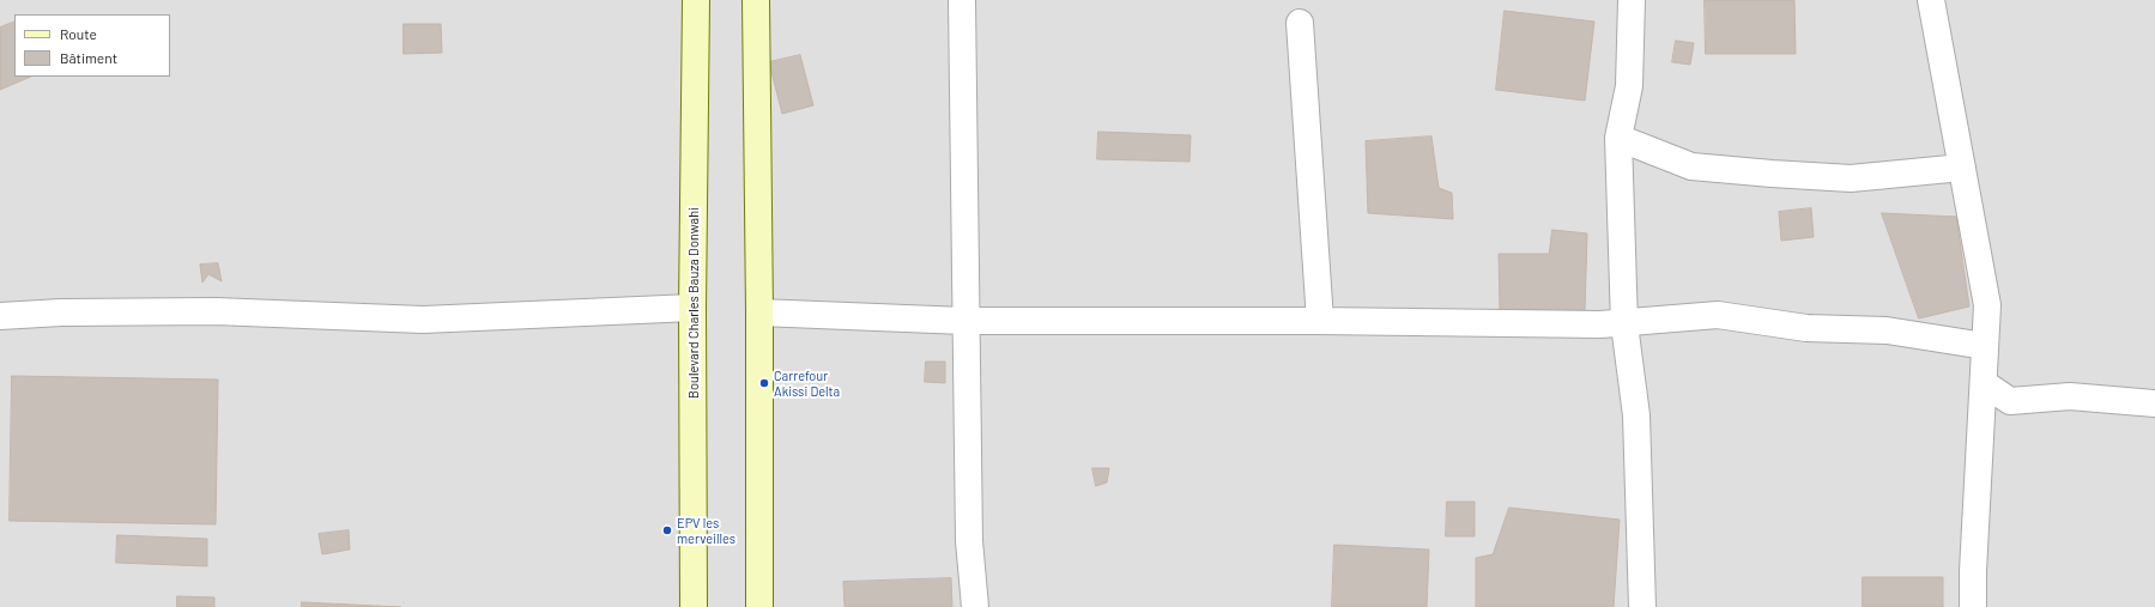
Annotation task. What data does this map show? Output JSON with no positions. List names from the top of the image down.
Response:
{
  "streets": {
    "main road": ["Boulevard Charles Bauza Donwahi"]
  },
  "places": ["Carrefour Akissi Delta", "EPV les merveilles"],
  "legend": ["Route", "Bâtiment"]
}
